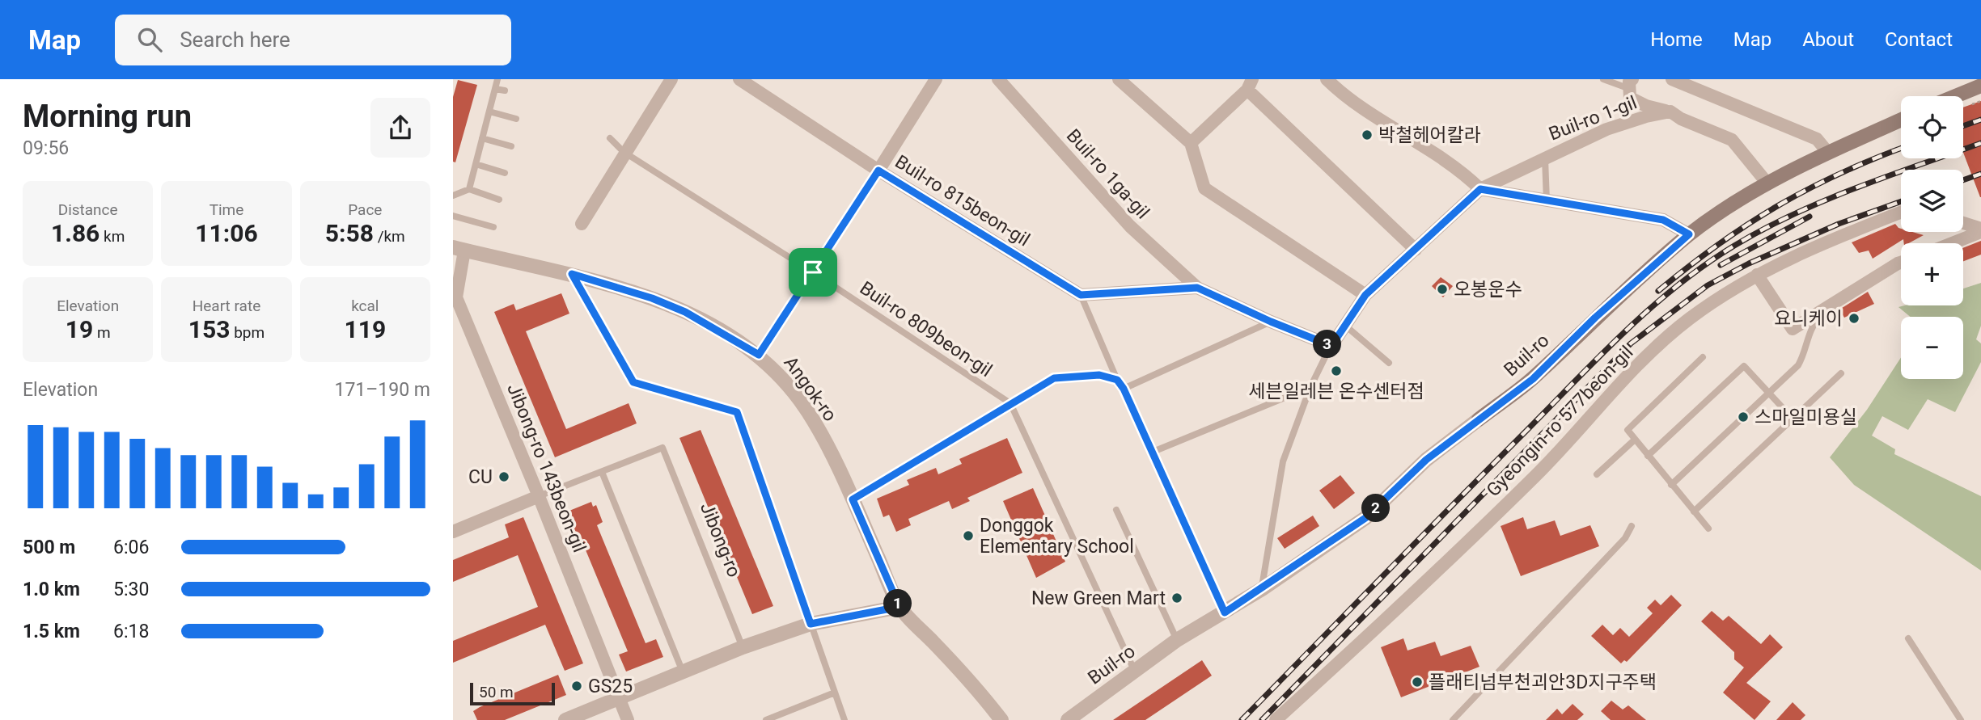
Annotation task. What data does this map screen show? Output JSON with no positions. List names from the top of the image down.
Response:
{
  "streets": {
    "main road": ["Buil-ro"],
    "street": [
      "Buil-ro 1-gil",
      "Buil-ro 1ga-gil",
      "Buil-ro 815beon-gil",
      "Angok-ro",
      "Gyeongin-ro 577beon-gil",
      "Jibong-ro 143beon-gil"
    ],
    "lane": ["Buil-ro 809beon-gil", "Jibong-ro"]
  },
  "crossings": [
    ["Buil-ro 1ga-gil", "Buil-ro 815beon-gil"],
    ["Angok-ro", "Jibong-ro 143beon-gil"]
  ],
  "places": [
    "박철헤어칼라",
    "오봉운수",
    "요니케이",
    "세븐일레븐 온수센터점",
    "스마일미용실",
    "CU",
    "Donggok Elementary School",
    "New Green Mart",
    "플래티넘부천괴안3D지구주택",
    "GS25"
  ],
  "scale_bar": "50 m",
  "page": {
    "header": "Map",
    "search": "Search here",
    "nav": [
      "Home",
      "Map",
      "About",
      "Contact"
    ],
    "heading": ["Morning run", "09:56"],
    "map_buttons": ["+", "−"],
    "stats": [
      ["Distance", "1.86 km"],
      ["Time", "11:06"],
      ["Pace", "5:58 /km"],
      ["Elevation", "19 m"],
      ["Heart rate", "153 bpm"],
      ["kcal", "119"]
    ],
    "pins": ["3", "2", "1"],
    "chart": ["Elevation", "171–190 m"],
    "list": [
      {
        "name": "500 m",
        "note": "6:06"
      },
      {
        "name": "1.0 km",
        "note": "5:30"
      },
      {
        "name": "1.5 km",
        "note": "6:18"
      }
    ],
    "scale": "50 m"
  }
}
